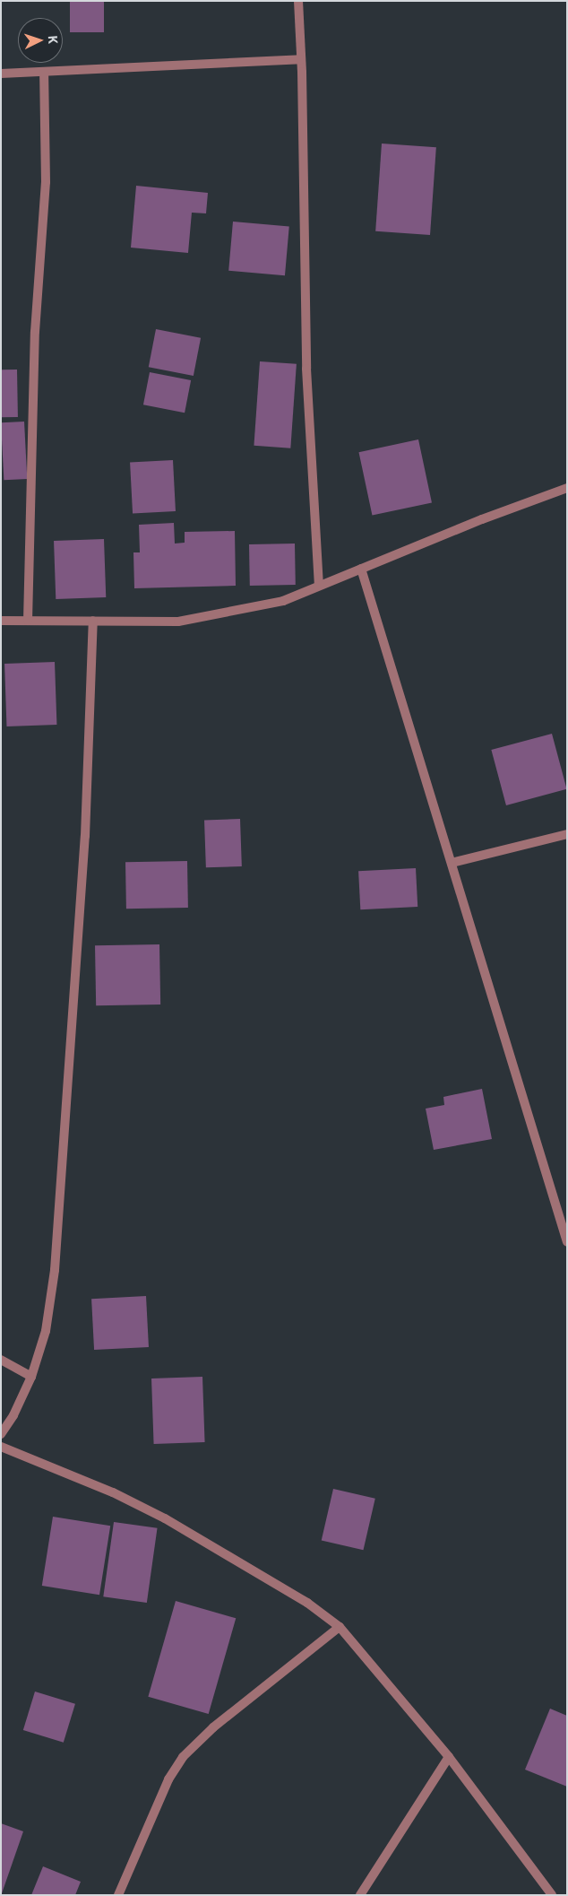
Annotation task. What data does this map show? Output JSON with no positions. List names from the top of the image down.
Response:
{
  "north": "right"
}
